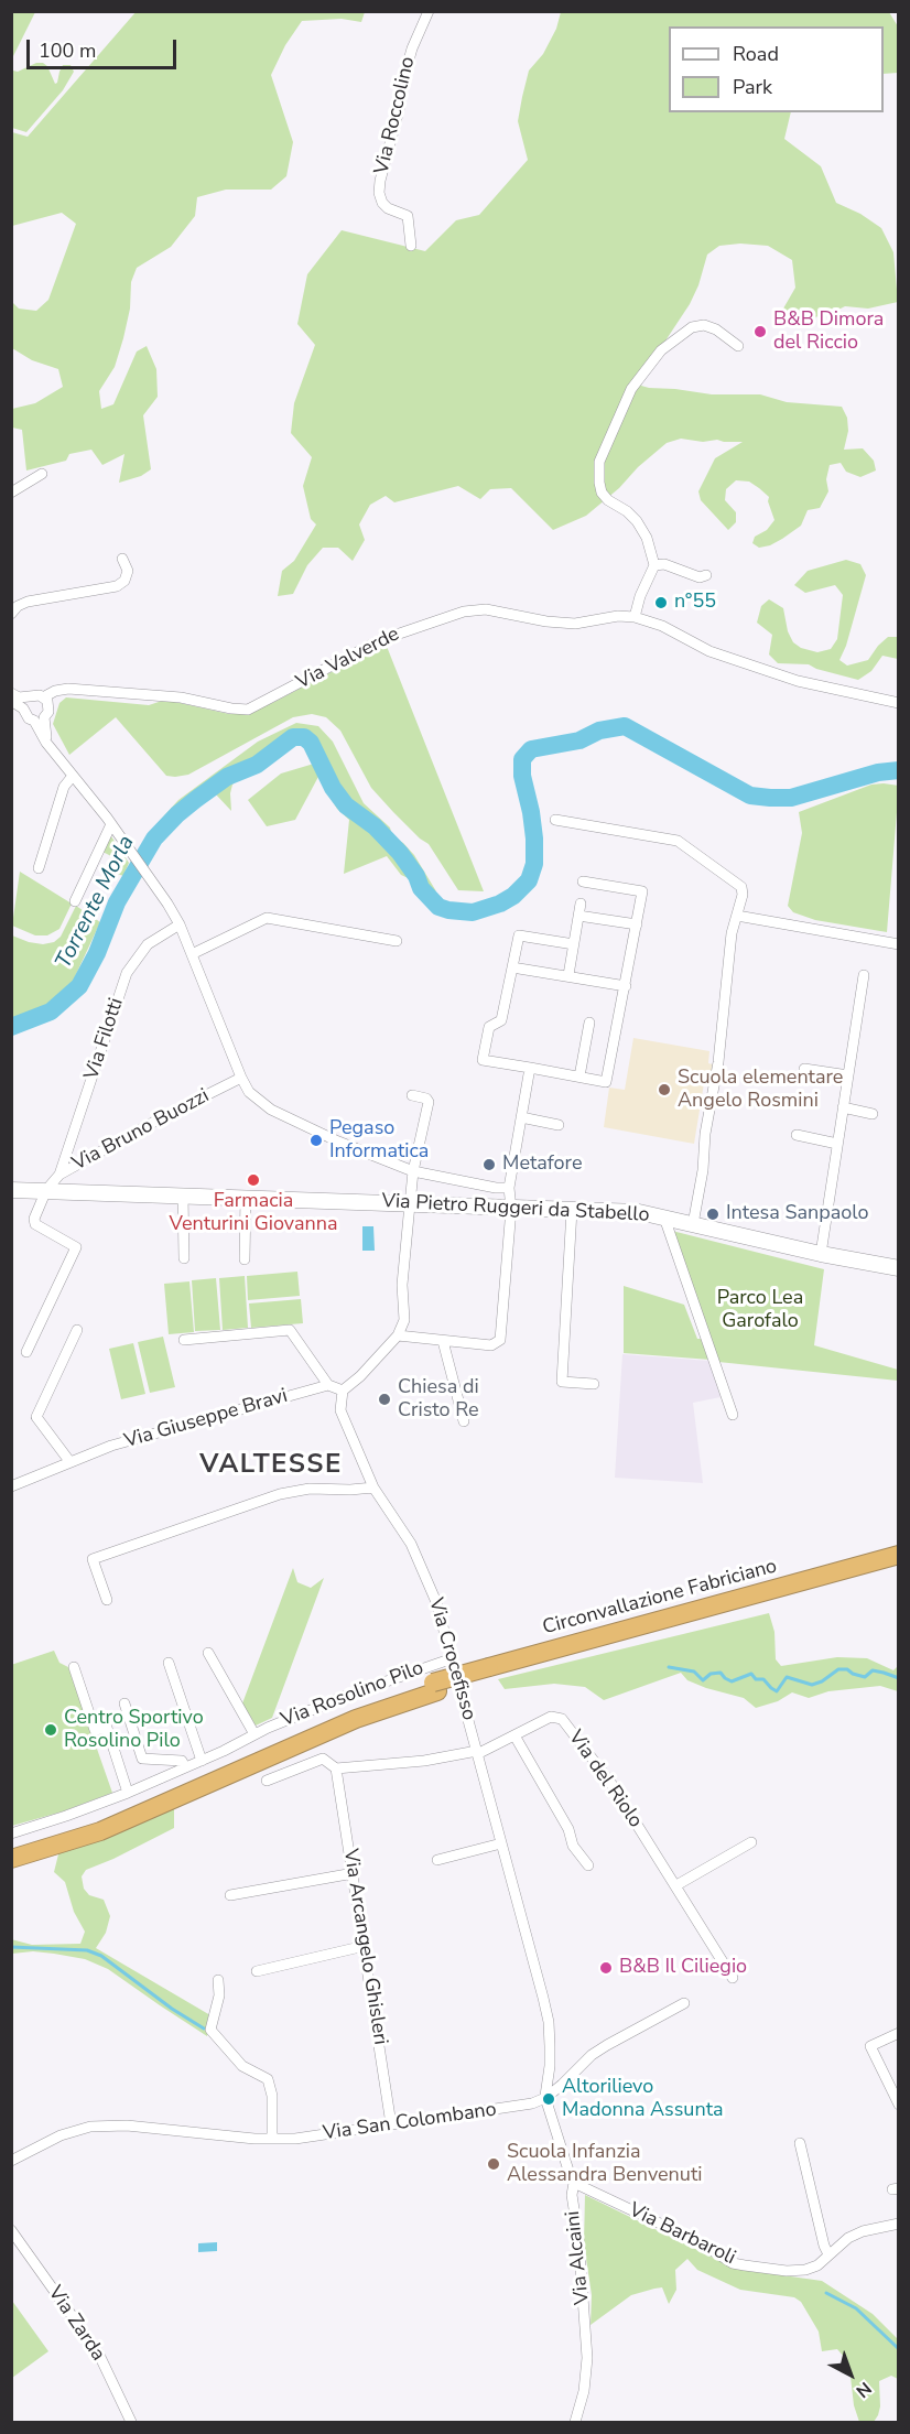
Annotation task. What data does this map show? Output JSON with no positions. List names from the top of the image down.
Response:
{
  "streets": {
    "highway": ["Circonvallazione Fabriciano"],
    "street": [
      "Via Roccolino",
      "Via Valverde",
      "Via Filotti",
      "Via Bruno Buozzi",
      "Via Pietro Ruggeri da Stabello",
      "Via Giuseppe Bravi",
      "Via Crocefisso",
      "Via Rosolino Pilo",
      "Via del Riolo",
      "Via Arcangelo Ghisleri",
      "Via San Colombano",
      "Via Barbaroli",
      "Via Alcaini",
      "Via Zarda"
    ]
  },
  "crossings": [
    ["Via Filotti", "Via Bruno Buozzi"],
    ["Via Bruno Buozzi", "Via Pietro Ruggeri da Stabello"],
    ["Via Crocefisso", "Via Rosolino Pilo"],
    ["Via Crocefisso", "Via del Riolo"],
    ["Via Crocefisso", "Via San Colombano"],
    ["Via Crocefisso", "Via Alcaini"],
    ["Via Arcangelo Ghisleri", "Via San Colombano"],
    ["Via San Colombano", "Via Alcaini"],
    ["Via Barbaroli", "Via Alcaini"]
  ],
  "districts": ["VALTESSE"],
  "water": ["Torrente Morla"],
  "parks": ["Parco Lea Garofalo"],
  "places": [
    "B&B Dimora del Riccio",
    "n°55",
    "Scuola elementare Angelo Rosmini",
    "Pegaso Informatica",
    "Metafore",
    "Farmacia Venturini Giovanna",
    "Intesa Sanpaolo",
    "Chiesa di Cristo Re",
    "Centro Sportivo Rosolino Pilo",
    "B&B Il Ciliegio",
    "Altorilievo Madonna Assunta",
    "Scuola Infanzia Alessandra Benvenuti"
  ],
  "legend": ["Road", "Park"],
  "scale_bar": "100 m",
  "north": "bottom right"
}
